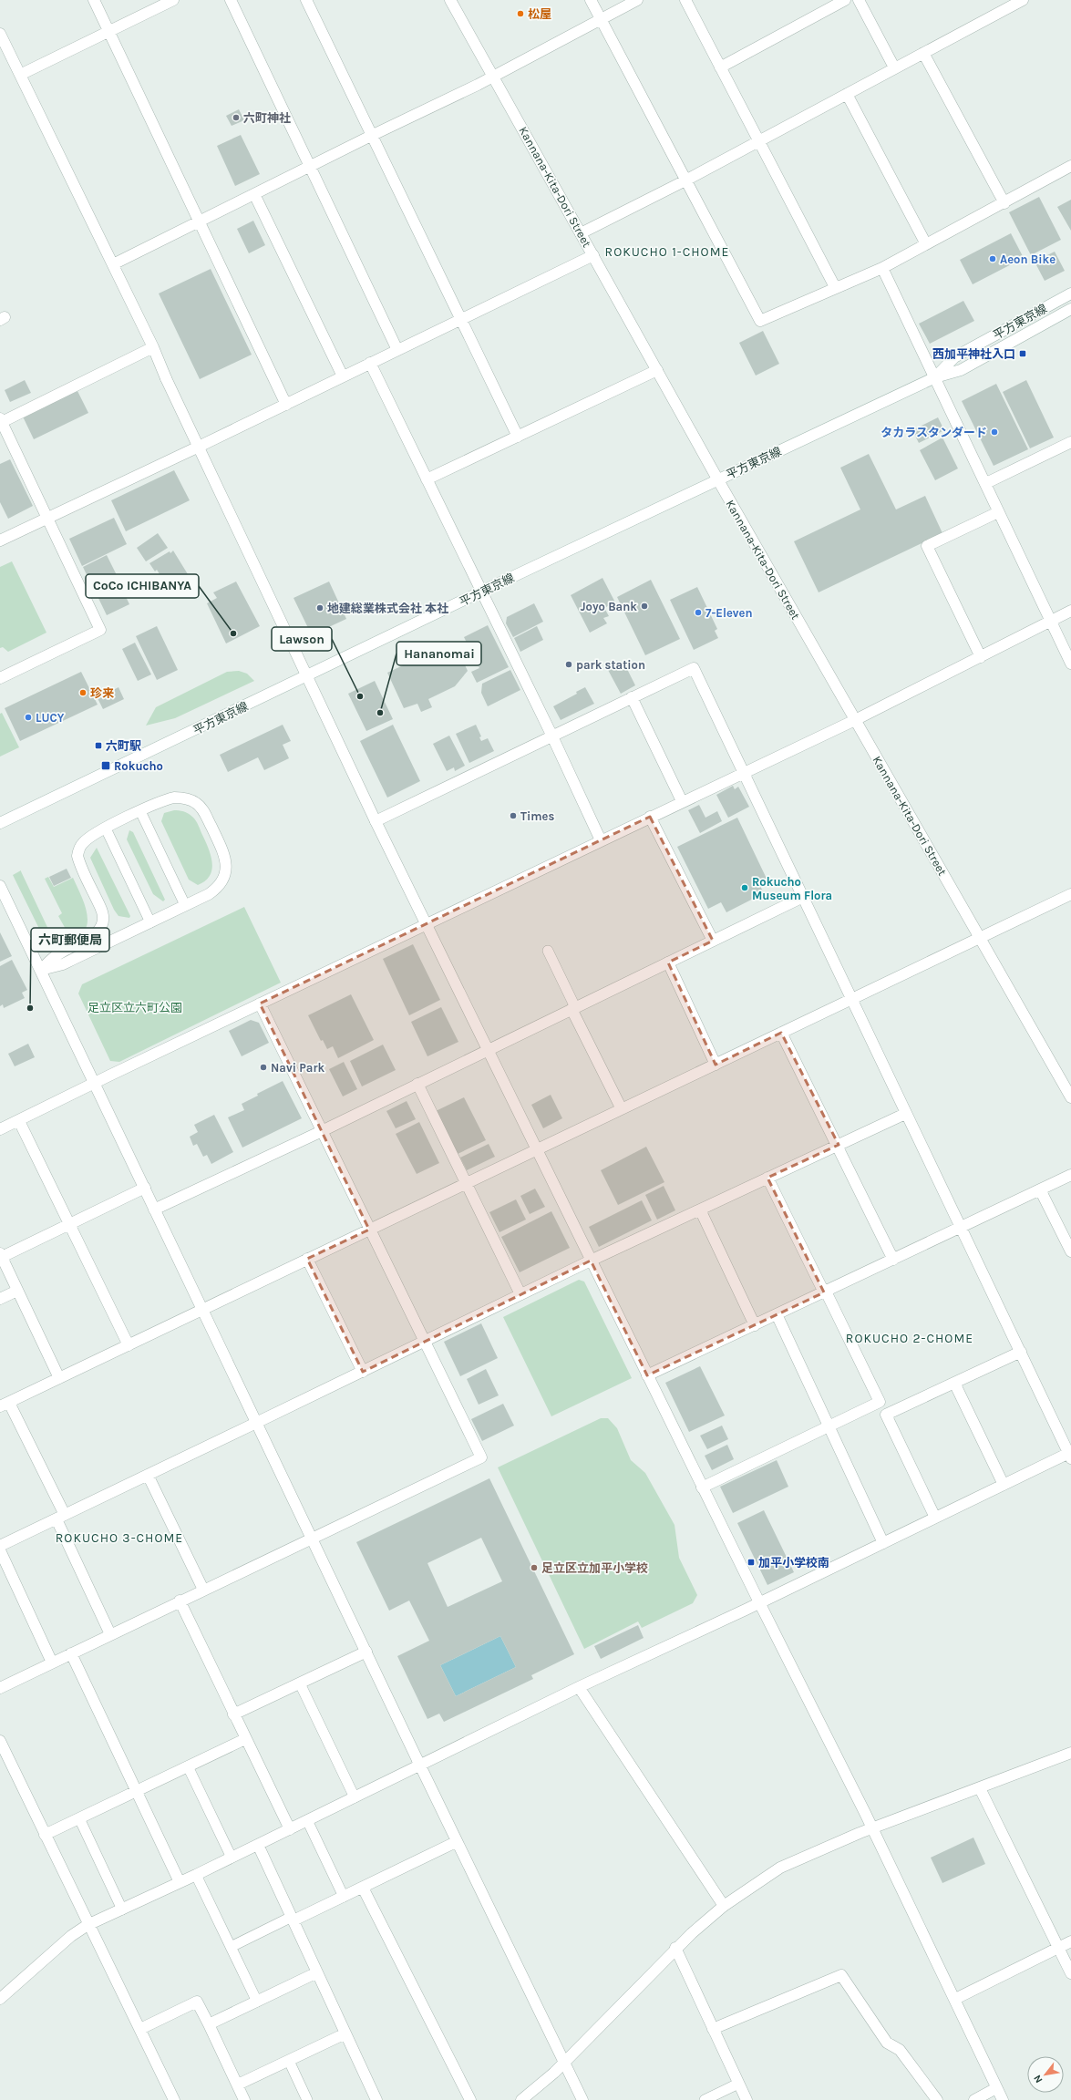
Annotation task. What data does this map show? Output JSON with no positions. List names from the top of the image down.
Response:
{
  "streets": {
    "street": ["Kannana-Kita-Dori Street", "平方東京線"]
  },
  "crossings": [
    ["Kannana-Kita-Dori Street", "平方東京線"]
  ],
  "districts": ["ROKUCHO 1-CHOME", "ROKUCHO 2-CHOME", "ROKUCHO 3-CHOME"],
  "parks": ["足立区立六町公園"],
  "places": {
    "other": [
      "松屋",
      "六町神社",
      "Aeon Bike",
      "タカラスタンダード",
      "Joyo Bank",
      "地建総業株式会社 本社",
      "7-Eleven",
      "CoCo ICHIBANYA",
      "park station",
      "珍来",
      "Lawson",
      "Hananomai",
      "LUCY",
      "Times",
      "Rokucho Museum Flora",
      "六町郵便局",
      "Navi Park",
      "足立区立加平小学校"
    ],
    "transit": [
      "西加平神社入口",
      "六町駅",
      "Rokucho",
      "加平小学校南"
    ]
  },
  "north": "bottom left"
}
